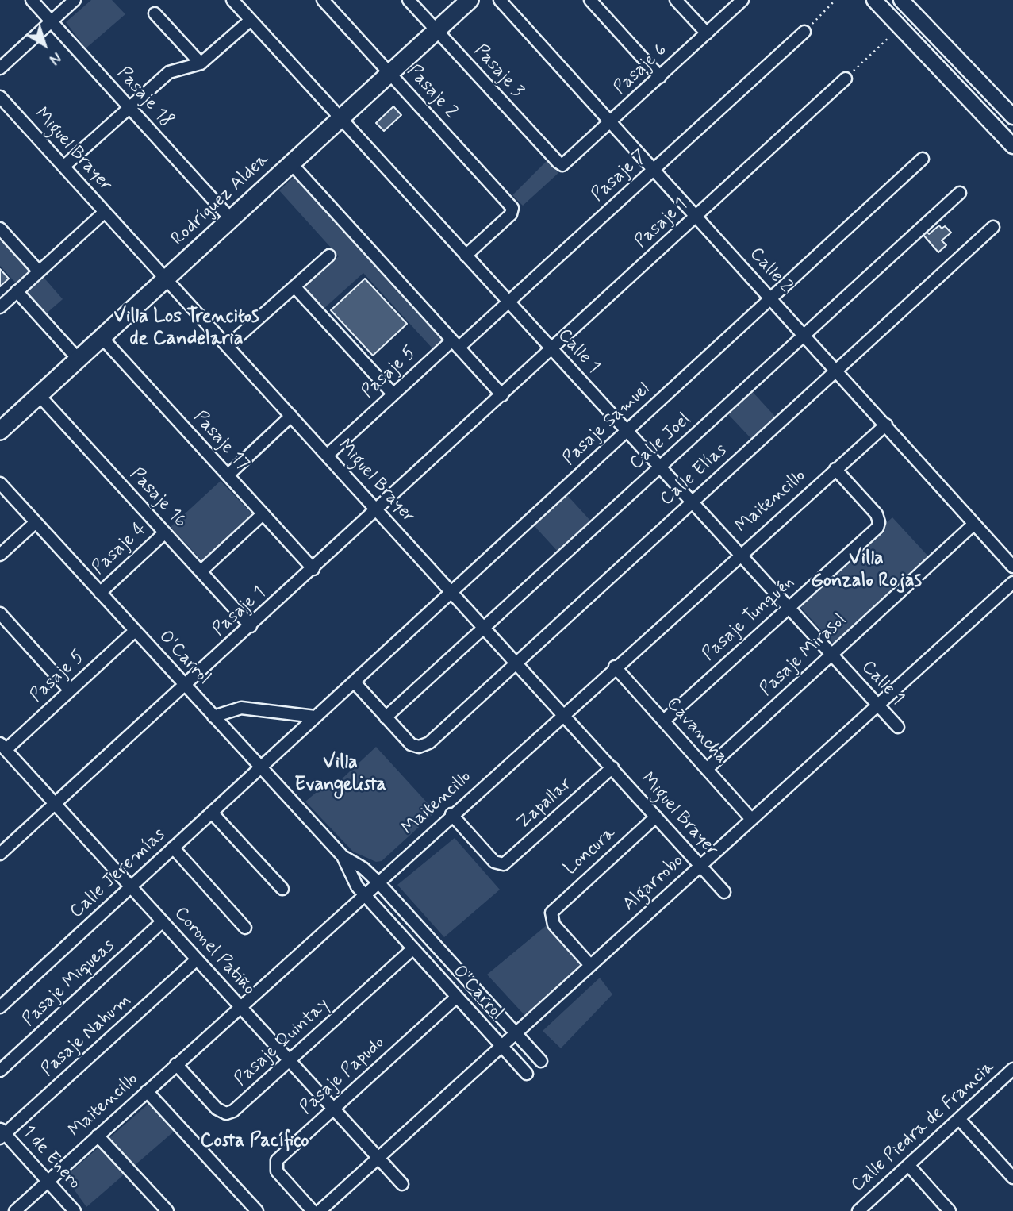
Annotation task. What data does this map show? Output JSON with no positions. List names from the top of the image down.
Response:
{
  "streets": {
    "main road": ["Rodríguez Aldea"],
    "street": [
      "Pasaje 6",
      "Pasaje 3",
      "Pasaje 2",
      "Pasaje 18",
      "Miguel Brayer",
      "Pasaje 7",
      "Pasaje 1",
      "Calle 2",
      "Calle 1",
      "Pasaje 5",
      "Pasaje Samuel",
      "Pasaje 17",
      "Calle Joel",
      "Calle Elías",
      "Pasaje 16",
      "Maitencillo",
      "Pasaje 4",
      "Pasaje Tunquén",
      "Pasaje Mirasol",
      "O'Carrol",
      "Cavancha",
      "Zapallar",
      "Loncura",
      "Calle Jeremías",
      "Algarrobo",
      "Coronel Patiño",
      "Pasaje Miqueas",
      "Pasaje Nahum",
      "Pasaje Quintay",
      "Pasaje Papudo",
      "Calle Piedra de Francia",
      "1 de Enero"
    ]
  },
  "crossings": [
    ["Pasaje 6", "Pasaje 3"],
    ["Pasaje 6", "Calle 2"],
    ["Pasaje 3", "Rodríguez Aldea"],
    ["Pasaje 2", "Rodríguez Aldea"],
    ["Pasaje 2", "Calle 1"],
    ["Pasaje 18", "Rodríguez Aldea"],
    ["Miguel Brayer", "Rodríguez Aldea"],
    ["Miguel Brayer", "Pasaje 1"],
    ["Miguel Brayer", "Pasaje 5"],
    ["Miguel Brayer", "Pasaje Samuel"],
    ["Miguel Brayer", "Calle Joel"],
    ["Miguel Brayer", "Calle Elías"],
    ["Miguel Brayer", "Maitencillo"],
    ["Miguel Brayer", "Zapallar"],
    ["Miguel Brayer", "Loncura"],
    ["Miguel Brayer", "Algarrobo"],
    ["Pasaje 7", "Calle 2"],
    ["Pasaje 7", "Calle 1"],
    ["Pasaje 7", "Pasaje 5"],
    ["Rodríguez Aldea", "Calle 1"],
    ["Rodríguez Aldea", "Pasaje 17"],
    ["Rodríguez Aldea", "Pasaje 16"],
    ["Pasaje 1", "Calle 2"],
    ["Pasaje 1", "Calle 1"],
    ["Pasaje 1", "Pasaje 17"],
    ["Pasaje 1", "Pasaje 16"],
    ["Pasaje 1", "O'Carrol"],
    ["Pasaje 1", "Coronel Patiño"],
    ["Calle 2", "Pasaje Samuel"],
    ["Calle 2", "Calle Joel"],
    ["Calle 2", "Calle Elías"],
    ["Calle 2", "Maitencillo"],
    ["Calle 2", "Pasaje Mirasol"],
    ["Calle 1", "Pasaje Samuel"],
    ["Calle 1", "Calle Joel"],
    ["Calle 1", "Calle Elías"],
    ["Calle 1", "Maitencillo"],
    ["Calle 1", "Pasaje Tunquén"],
    ["Calle 1", "Pasaje Mirasol"],
    ["Calle 1", "Algarrobo"],
    ["Pasaje 5", "O'Carrol"],
    ["Pasaje 5", "Coronel Patiño"],
    ["Pasaje Samuel", "O'Carrol"],
    ["Pasaje Samuel", "Calle Jeremías"],
    ["Calle Joel", "Calle Elías"],
    ["Pasaje 16", "Pasaje 4"],
    ["Maitencillo", "Pasaje Tunquén"],
    ["Maitencillo", "O'Carrol"],
    ["Maitencillo", "Cavancha"],
    ["Maitencillo", "Zapallar"],
    ["Maitencillo", "Coronel Patiño"],
    ["Maitencillo", "Pasaje Quintay"],
    ["Maitencillo", "1 de Enero"],
    ["Pasaje 4", "O'Carrol"],
    ["Pasaje Tunquén", "Cavancha"],
    ["Pasaje Mirasol", "Cavancha"],
    ["O'Carrol", "Calle Jeremías"],
    ["O'Carrol", "Algarrobo"],
    ["O'Carrol", "Pasaje Quintay"],
    ["O'Carrol", "Pasaje Papudo"],
    ["Cavancha", "Algarrobo"],
    ["Loncura", "Algarrobo"],
    ["Calle Jeremías", "Coronel Patiño"],
    ["Algarrobo", "Coronel Patiño"],
    ["Coronel Patiño", "Pasaje Miqueas"],
    ["Coronel Patiño", "Pasaje Nahum"],
    ["Coronel Patiño", "Pasaje Quintay"],
    ["Coronel Patiño", "Pasaje Papudo"],
    ["Pasaje Nahum", "1 de Enero"]
  ],
  "districts": [
    "Villa Los Trencitos de Candelaria",
    "Villa Gonzalo Rojas",
    "Villa Evangelista",
    "Costa Pacífico"
  ],
  "north": "bottom right"
}
